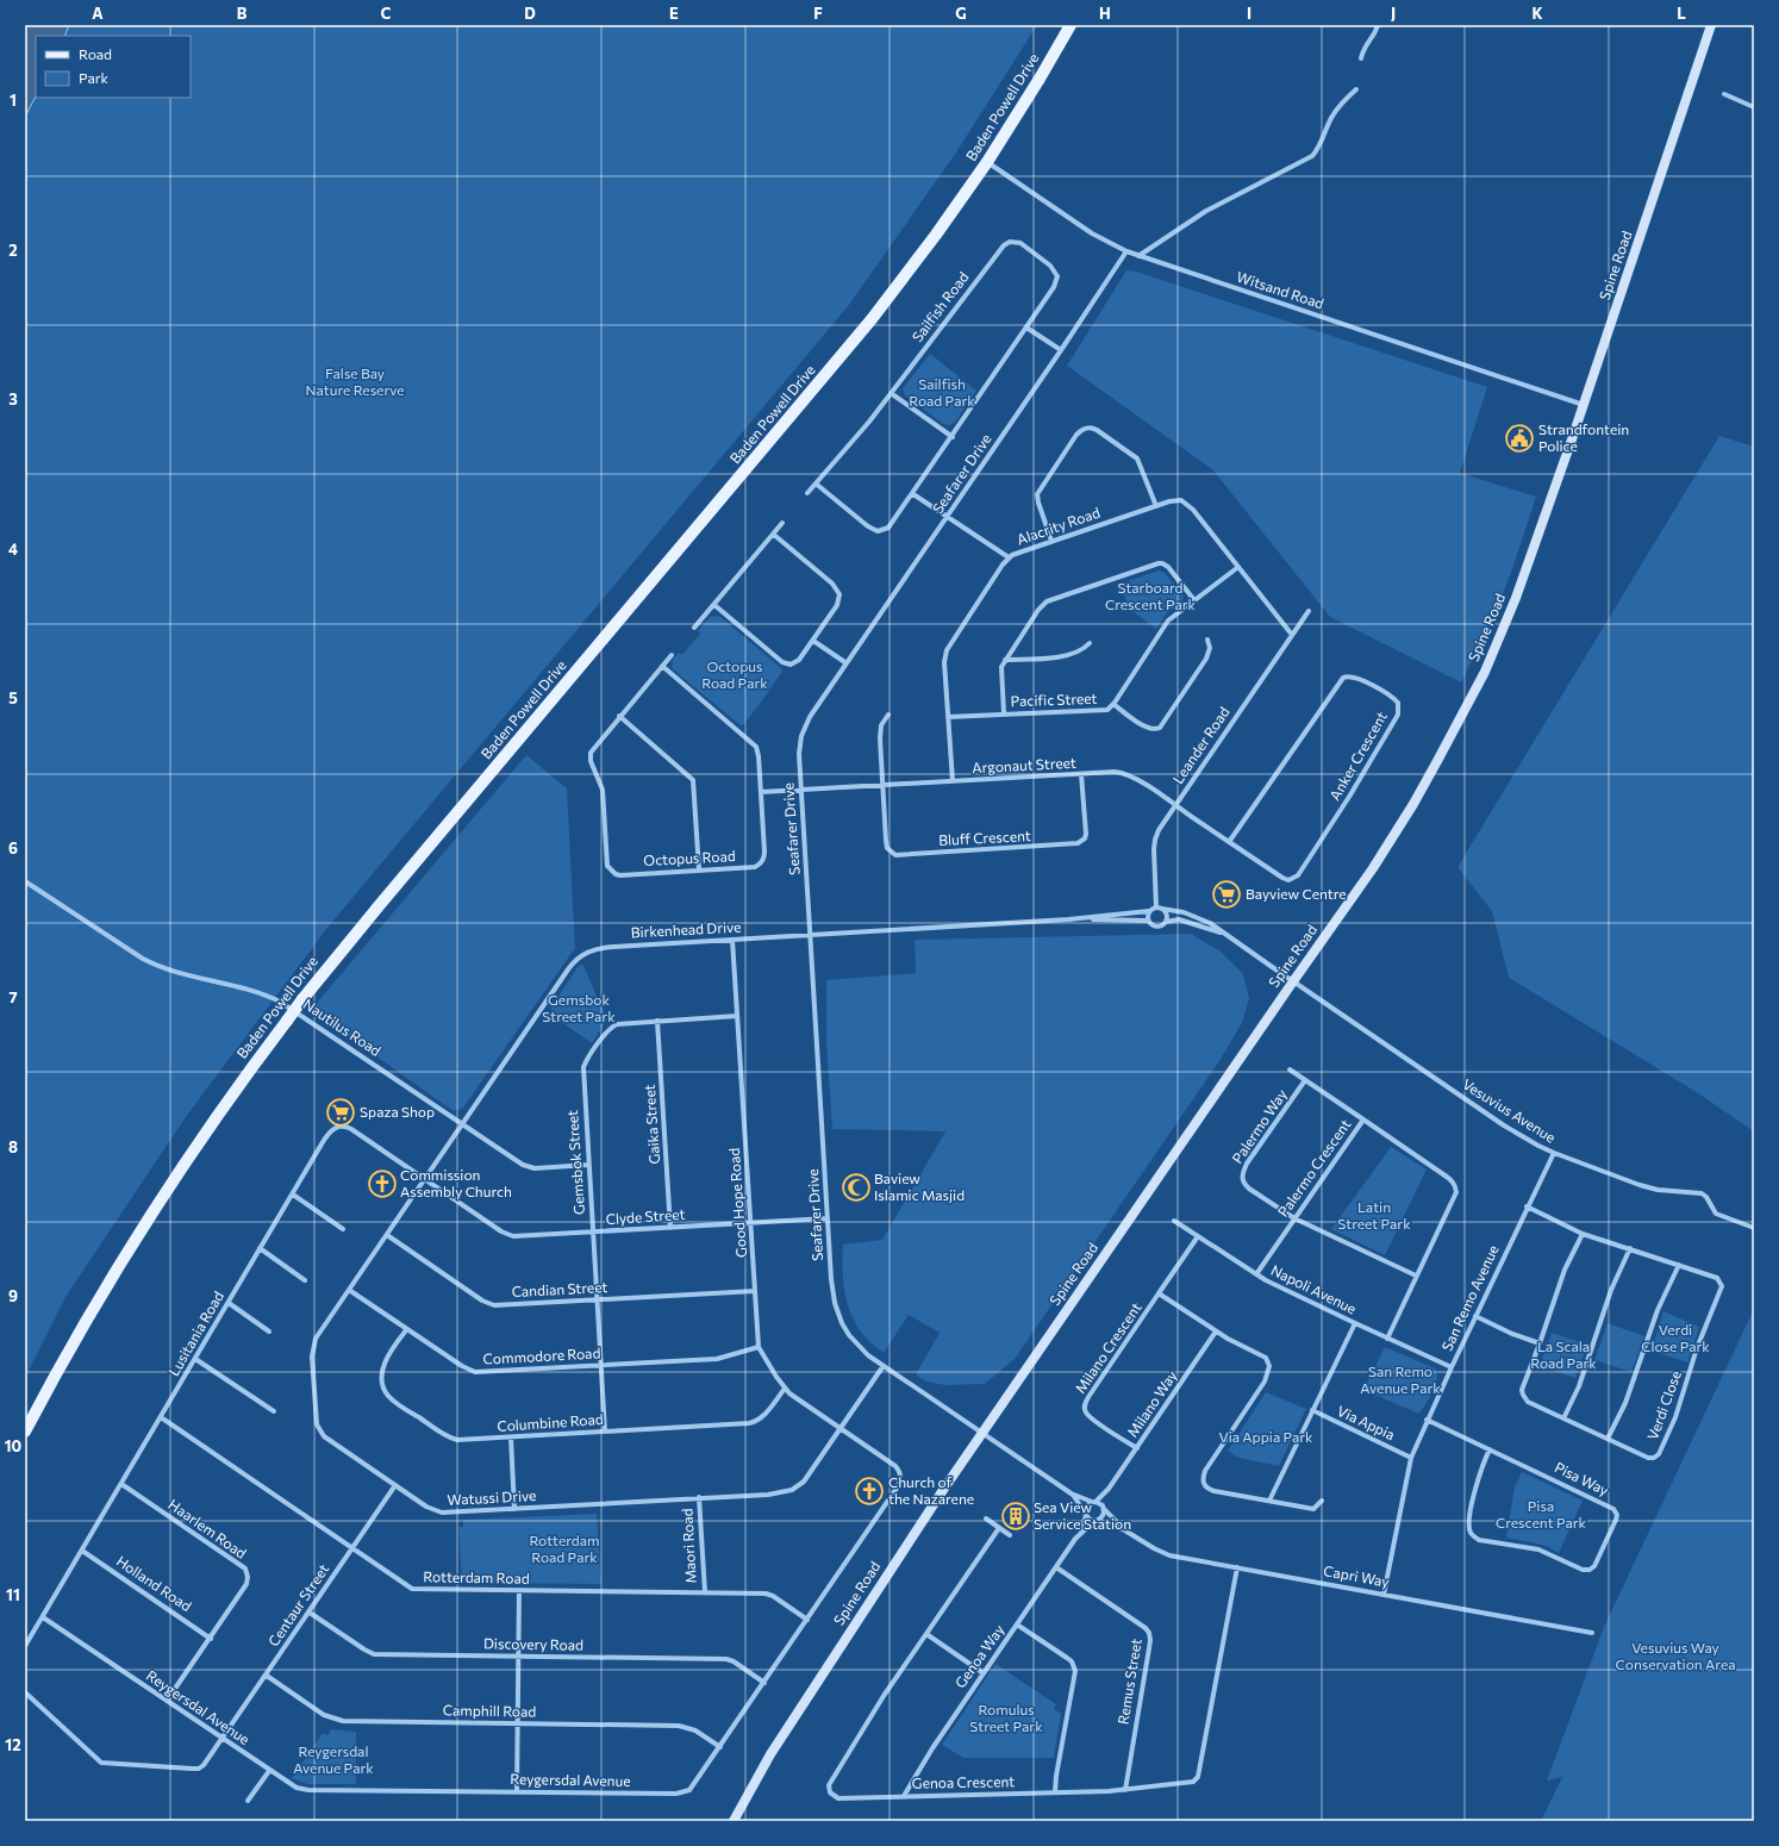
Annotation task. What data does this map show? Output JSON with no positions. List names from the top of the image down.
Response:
{
  "streets": {
    "main road": ["Baden Powell Drive", "Spine Road"],
    "street": [
      "Witsand Road",
      "Sailfish Road",
      "Seafarer Drive",
      "Alacrity Road",
      "Pacific Street",
      "Leander Road",
      "Anker Crescent",
      "Argonaut Street",
      "Bluff Crescent",
      "Octopus Road",
      "Birkenhead Drive",
      "Nautilus Road",
      "Vesuvius Avenue",
      "Gaika Street",
      "Palermo Way",
      "Gemsbok Street",
      "Palermo Crescent",
      "Good Hope Road",
      "Clyde Street",
      "Candian Street",
      "Napoli Avenue",
      "San Remo Avenue",
      "Lusitania Road",
      "Milano Crescent",
      "Commodore Road",
      "Milano Way",
      "Verdi Close",
      "Columbine Road",
      "Via Appia",
      "Pisa Way",
      "Watussi Drive",
      "Haarlem Road",
      "Maori Road",
      "Capri Way",
      "Rotterdam Road",
      "Holland Road",
      "Centaur Street",
      "Discovery Road",
      "Genoa Way",
      "Remus Street",
      "Reygersdal Avenue",
      "Camphill Road",
      "Genoa Crescent"
    ]
  },
  "crossings": [
    ["Baden Powell Drive", "Witsand Road"],
    ["Spine Road", "Witsand Road"],
    ["Spine Road", "Seafarer Drive"],
    ["Spine Road", "Vesuvius Avenue"],
    ["Witsand Road", "Seafarer Drive"],
    ["Seafarer Drive", "Argonaut Street"],
    ["Seafarer Drive", "Birkenhead Drive"],
    ["Seafarer Drive", "Clyde Street"],
    ["Seafarer Drive", "Watussi Drive"],
    ["Alacrity Road", "Pacific Street"],
    ["Alacrity Road", "Leander Road"],
    ["Alacrity Road", "Argonaut Street"],
    ["Leander Road", "Argonaut Street"],
    ["Leander Road", "Birkenhead Drive"],
    ["Anker Crescent", "Argonaut Street"],
    ["Argonaut Street", "Bluff Crescent"],
    ["Argonaut Street", "Octopus Road"],
    ["Birkenhead Drive", "Nautilus Road"],
    ["Birkenhead Drive", "Good Hope Road"],
    ["Birkenhead Drive", "Clyde Street"],
    ["Birkenhead Drive", "Lusitania Road"],
    ["Birkenhead Drive", "Watussi Drive"],
    ["Nautilus Road", "Gemsbok Street"],
    ["Vesuvius Avenue", "San Remo Avenue"],
    ["Gaika Street", "Gemsbok Street"],
    ["Gaika Street", "Clyde Street"],
    ["Palermo Way", "Palermo Crescent"],
    ["Gemsbok Street", "Good Hope Road"],
    ["Gemsbok Street", "Clyde Street"],
    ["Gemsbok Street", "Candian Street"],
    ["Gemsbok Street", "Commodore Road"],
    ["Gemsbok Street", "Columbine Road"],
    ["Palermo Crescent", "Napoli Avenue"],
    ["Good Hope Road", "Clyde Street"],
    ["Good Hope Road", "Candian Street"],
    ["Good Hope Road", "Commodore Road"],
    ["Good Hope Road", "Columbine Road"],
    ["Good Hope Road", "Watussi Drive"],
    ["Good Hope Road", "Reygersdal Avenue"],
    ["Clyde Street", "Lusitania Road"],
    ["Clyde Street", "Watussi Drive"],
    ["Candian Street", "Watussi Drive"],
    ["Napoli Avenue", "San Remo Avenue"],
    ["Napoli Avenue", "Milano Crescent"],
    ["San Remo Avenue", "Verdi Close"],
    ["San Remo Avenue", "Via Appia"],
    ["San Remo Avenue", "Pisa Way"],
    ["San Remo Avenue", "Capri Way"],
    ["Lusitania Road", "Watussi Drive"],
    ["Lusitania Road", "Haarlem Road"],
    ["Lusitania Road", "Rotterdam Road"],
    ["Lusitania Road", "Holland Road"],
    ["Lusitania Road", "Reygersdal Avenue"],
    ["Milano Crescent", "Milano Way"],
    ["Commodore Road", "Columbine Road"],
    ["Commodore Road", "Watussi Drive"],
    ["Milano Way", "Capri Way"],
    ["Milano Way", "Genoa Way"],
    ["Watussi Drive", "Maori Road"],
    ["Watussi Drive", "Centaur Street"],
    ["Watussi Drive", "Reygersdal Avenue"],
    ["Haarlem Road", "Holland Road"],
    ["Haarlem Road", "Reygersdal Avenue"],
    ["Maori Road", "Rotterdam Road"],
    ["Capri Way", "Genoa Way"],
    ["Capri Way", "Genoa Crescent"],
    ["Rotterdam Road", "Centaur Street"],
    ["Rotterdam Road", "Reygersdal Avenue"],
    ["Centaur Street", "Discovery Road"],
    ["Centaur Street", "Reygersdal Avenue"],
    ["Centaur Street", "Camphill Road"],
    ["Discovery Road", "Reygersdal Avenue"],
    ["Genoa Way", "Remus Street"],
    ["Genoa Way", "Genoa Crescent"],
    ["Remus Street", "Genoa Crescent"],
    ["Reygersdal Avenue", "Camphill Road"]
  ],
  "parks": [
    "False Bay Nature Reserve",
    "Sailfish Road Park",
    "Starboard Crescent Park",
    "Octopus Road Park",
    "Gemsbok Street Park",
    "Latin Street Park",
    "Verdi Close Park",
    "La Scala Road Park",
    "San Remo Avenue Park",
    "Via Appia Park",
    "Pisa Crescent Park",
    "Rotterdam Road Park",
    "Vesuvius Way Conservation Area",
    "Romulus Street Park",
    "Reygersdal Avenue Park"
  ],
  "places": {
    "public building": ["Strandfontein Police"],
    "supermarket": ["Bayview Centre", "Spaza Shop"],
    "church": ["Commission Assembly Church", "Church of the Nazarene"],
    "mosque": ["Baview Islamic Masjid"],
    "building": ["Sea View Service Station"]
  },
  "legend": ["Road", "Park"],
  "grid": {
    "columns": [
      "A",
      "B",
      "C",
      "D",
      "E",
      "F",
      "G",
      "H",
      "I",
      "J",
      "K",
      "L"
    ],
    "rows": [
      "1",
      "2",
      "3",
      "4",
      "5",
      "6",
      "7",
      "8",
      "9",
      "10",
      "11",
      "12"
    ]
  }
}
